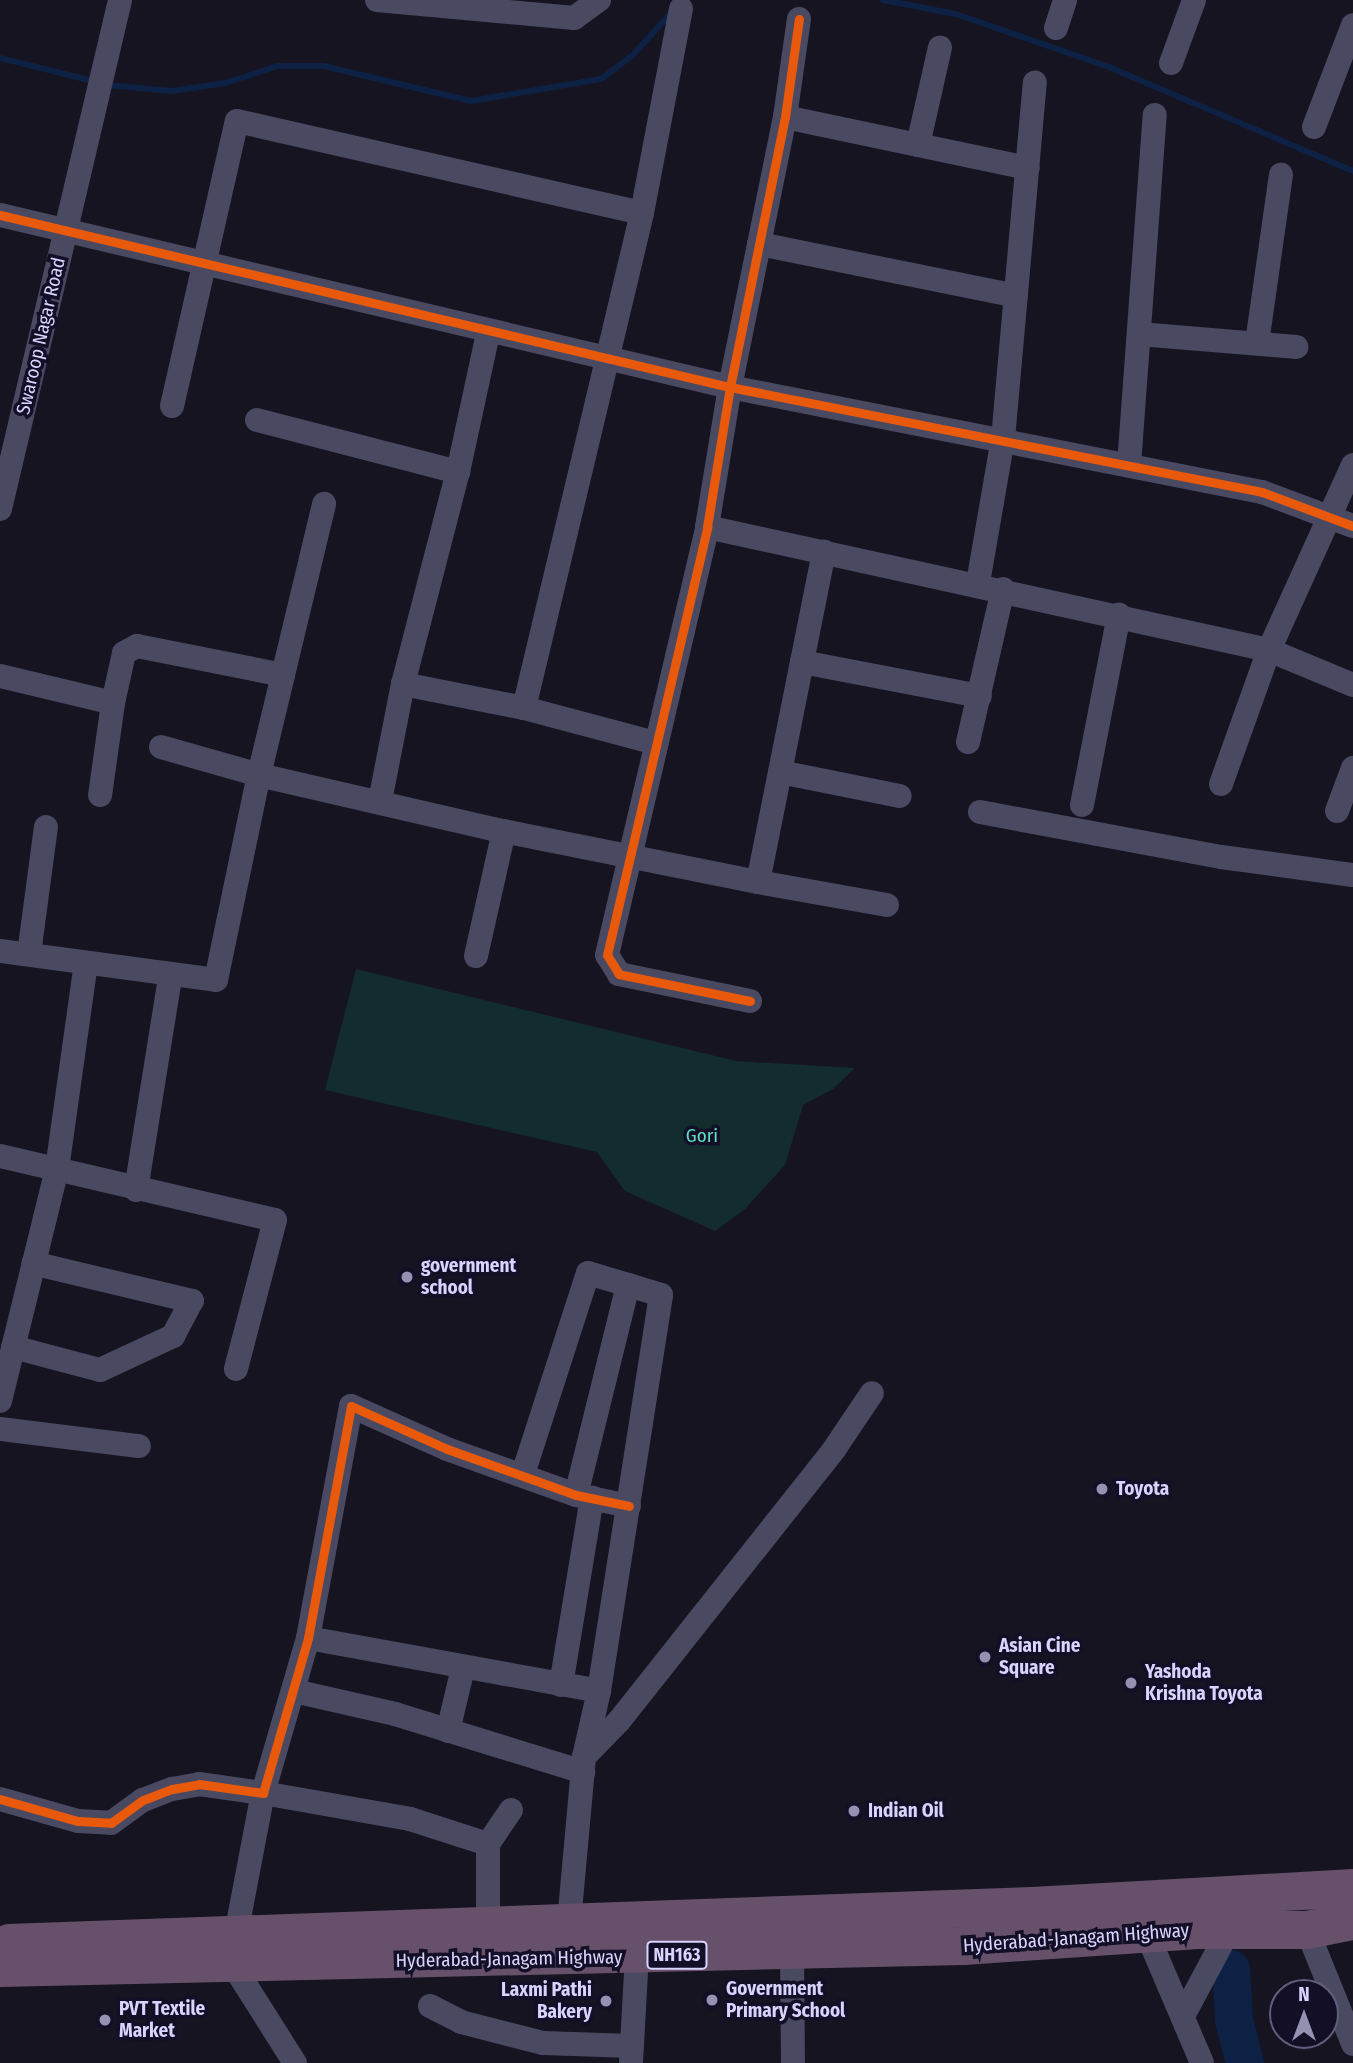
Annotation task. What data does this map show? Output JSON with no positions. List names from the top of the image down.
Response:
{
  "streets": {
    "highway": ["Hyderabad-Janagam Highway", "NH163"],
    "street": ["Swaroop Nagar Road"]
  },
  "parks": ["Gori"],
  "places": [
    "government school",
    "Toyota",
    "Asian Cine Square",
    "Yashoda Krishna Toyota",
    "Indian Oil",
    "Government Primary School",
    "Laxmi Pathi Bakery",
    "PVT Textile Market"
  ],
  "north": "top"
}
